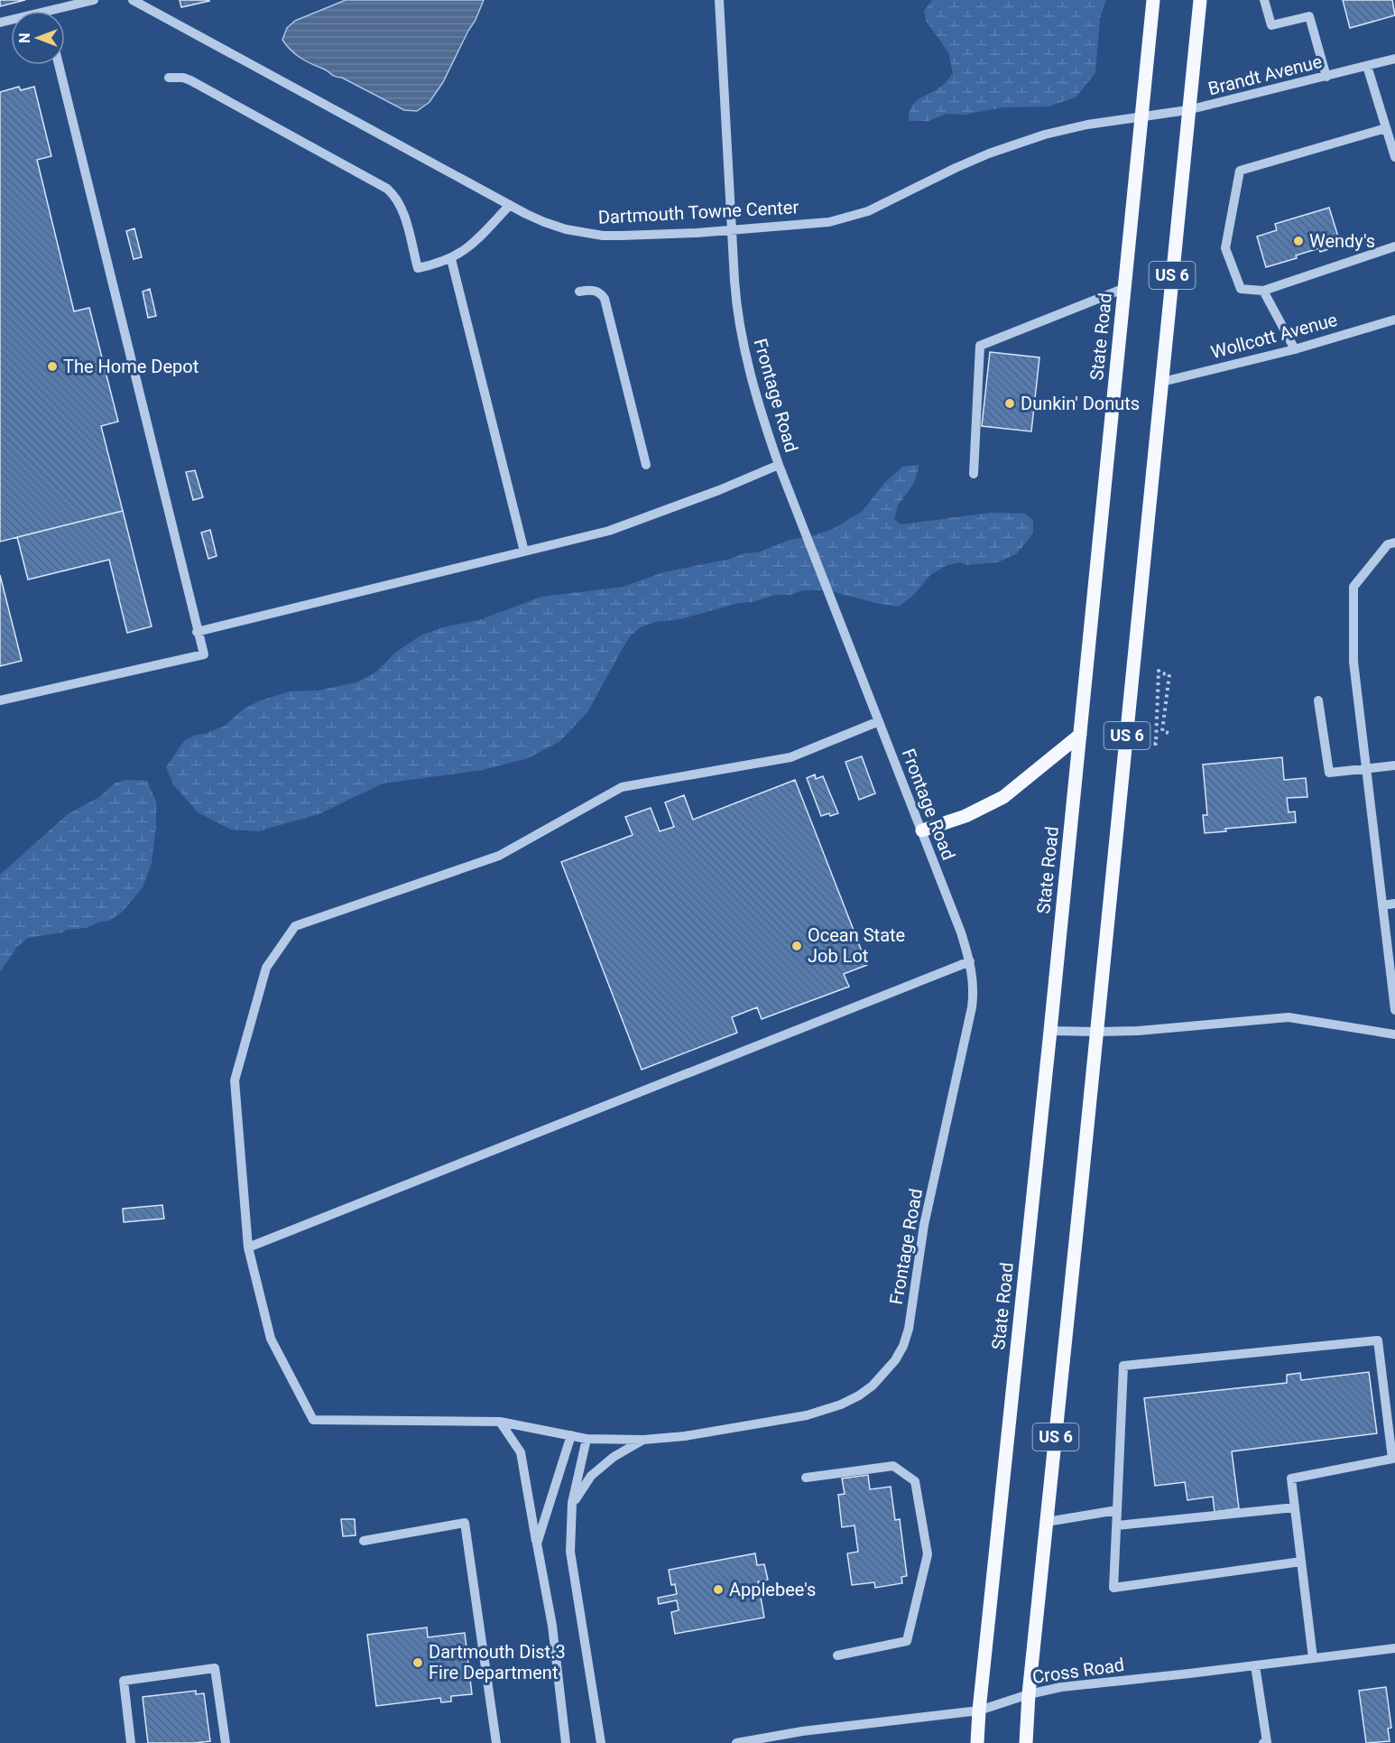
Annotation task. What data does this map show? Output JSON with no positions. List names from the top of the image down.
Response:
{
  "streets": {
    "main road": ["US 6", "State Road"],
    "street": [
      "Brandt Avenue",
      "Dartmouth Towne Center",
      "Wollcott Avenue",
      "Frontage Road",
      "Cross Road"
    ]
  },
  "crossings": [
    ["Brandt Avenue", "Dartmouth Towne Center"],
    ["Brandt Avenue", "US 6"],
    ["Brandt Avenue", "State Road"],
    ["Dartmouth Towne Center", "State Road"],
    ["Dartmouth Towne Center", "Frontage Road"],
    ["US 6", "Wollcott Avenue"],
    ["US 6", "Cross Road"],
    ["State Road", "Cross Road"]
  ],
  "places": [
    "Wendy's",
    "The Home Depot",
    "Dunkin' Donuts",
    "Ocean State Job Lot",
    "Applebee's",
    "Dartmouth Dist.3 Fire Department"
  ],
  "north": "left"
}
